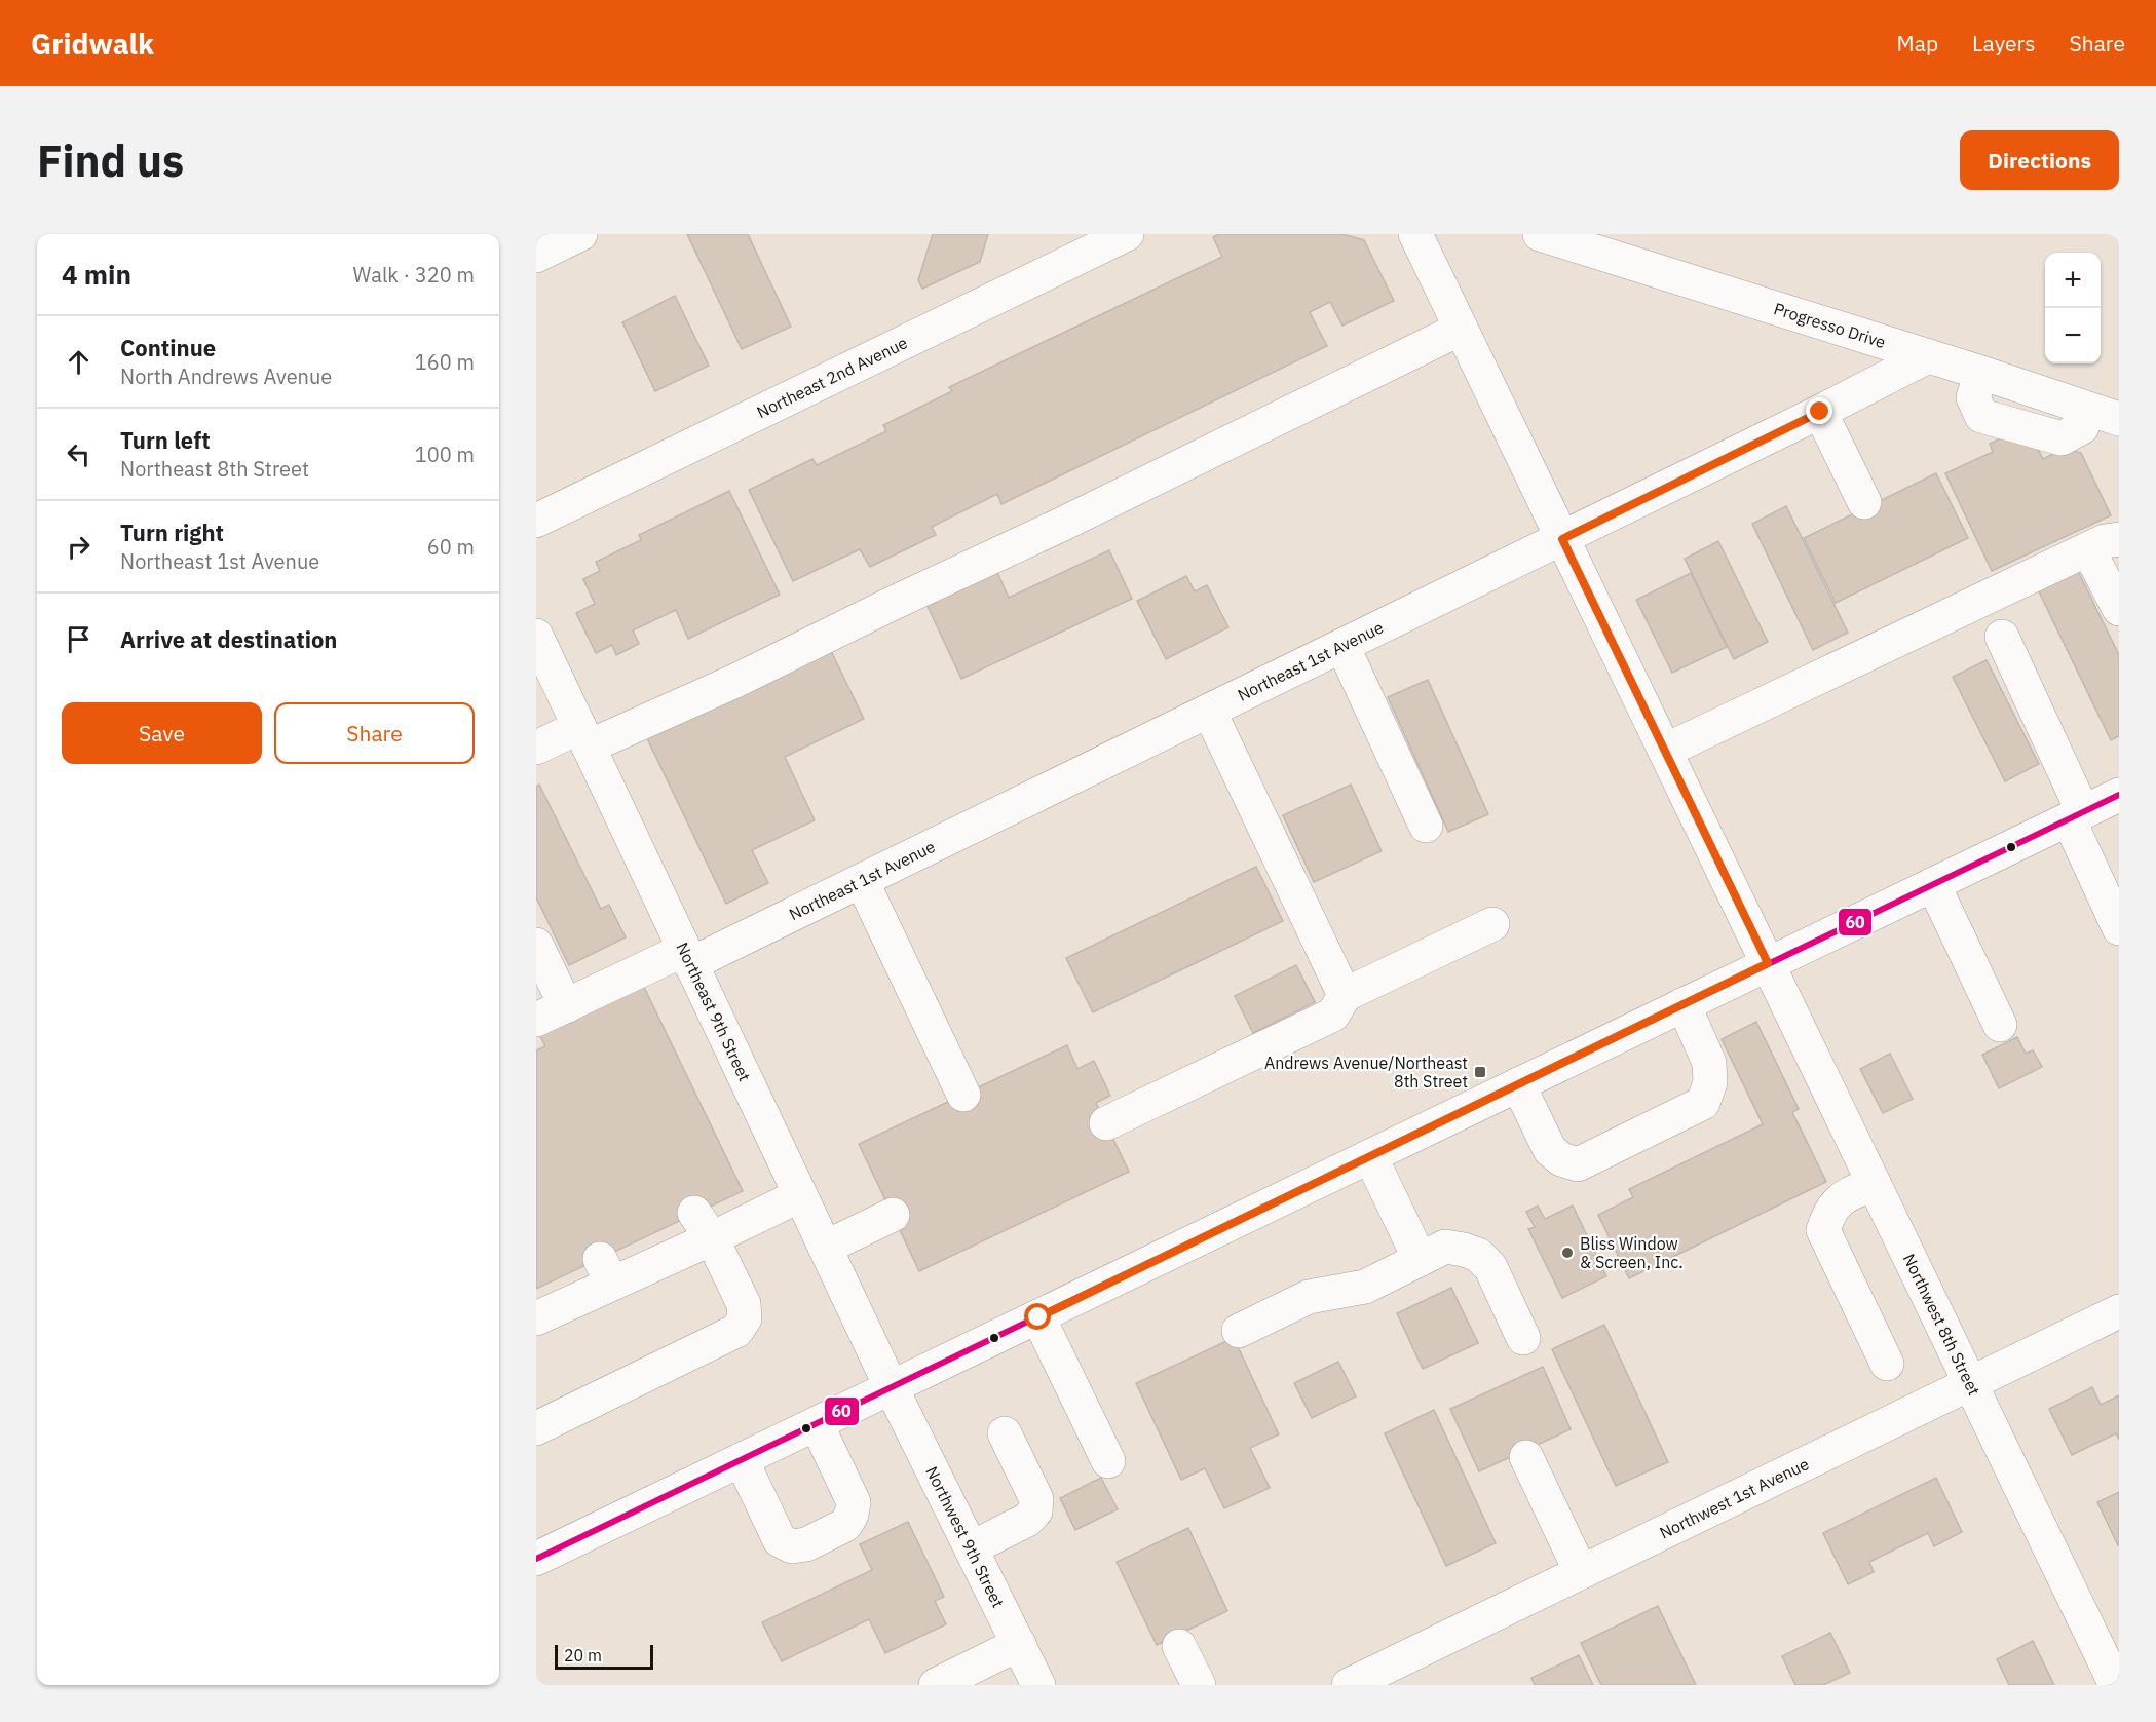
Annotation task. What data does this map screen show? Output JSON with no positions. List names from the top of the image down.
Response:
{
  "streets": {
    "street": [
      "Progresso Drive",
      "Northeast 2nd Avenue",
      "Northeast 1st Avenue",
      "Northeast 9th Street",
      "Northwest 8th Street",
      "Northwest 1st Avenue",
      "Northwest 9th Street"
    ]
  },
  "crossings": [
    ["Progresso Drive", "Northeast 1st Avenue"],
    ["Northeast 1st Avenue", "Northeast 9th Street"],
    ["Northeast 1st Avenue", "Northwest 8th Street"],
    ["Northeast 9th Street", "Northwest 9th Street"],
    ["Northwest 8th Street", "Northwest 1st Avenue"]
  ],
  "places": {
    "transit": ["Andrews Avenue/Northeast 8th Street"],
    "other": ["Bliss Window & Screen, Inc."]
  },
  "lines": ["transit line 60"],
  "scale_bar": "20 m",
  "page": {
    "header": "Gridwalk",
    "nav": ["Map", "Layers", "Share"],
    "buttons": [
      "Directions",
      ["Save", "Share"]
    ],
    "title": "Find us",
    "heading": ["4 min", "Walk · 320 m"],
    "map_buttons": ["+", "−"],
    "list": [
      ["Continue", "North Andrews Avenue", "160 m"],
      ["Turn left", "Northeast 8th Street", "100 m"],
      ["Turn right", "Northeast 1st Avenue", "60 m"],
      "Arrive at destination"
    ],
    "scale": "20 m"
  }
}
